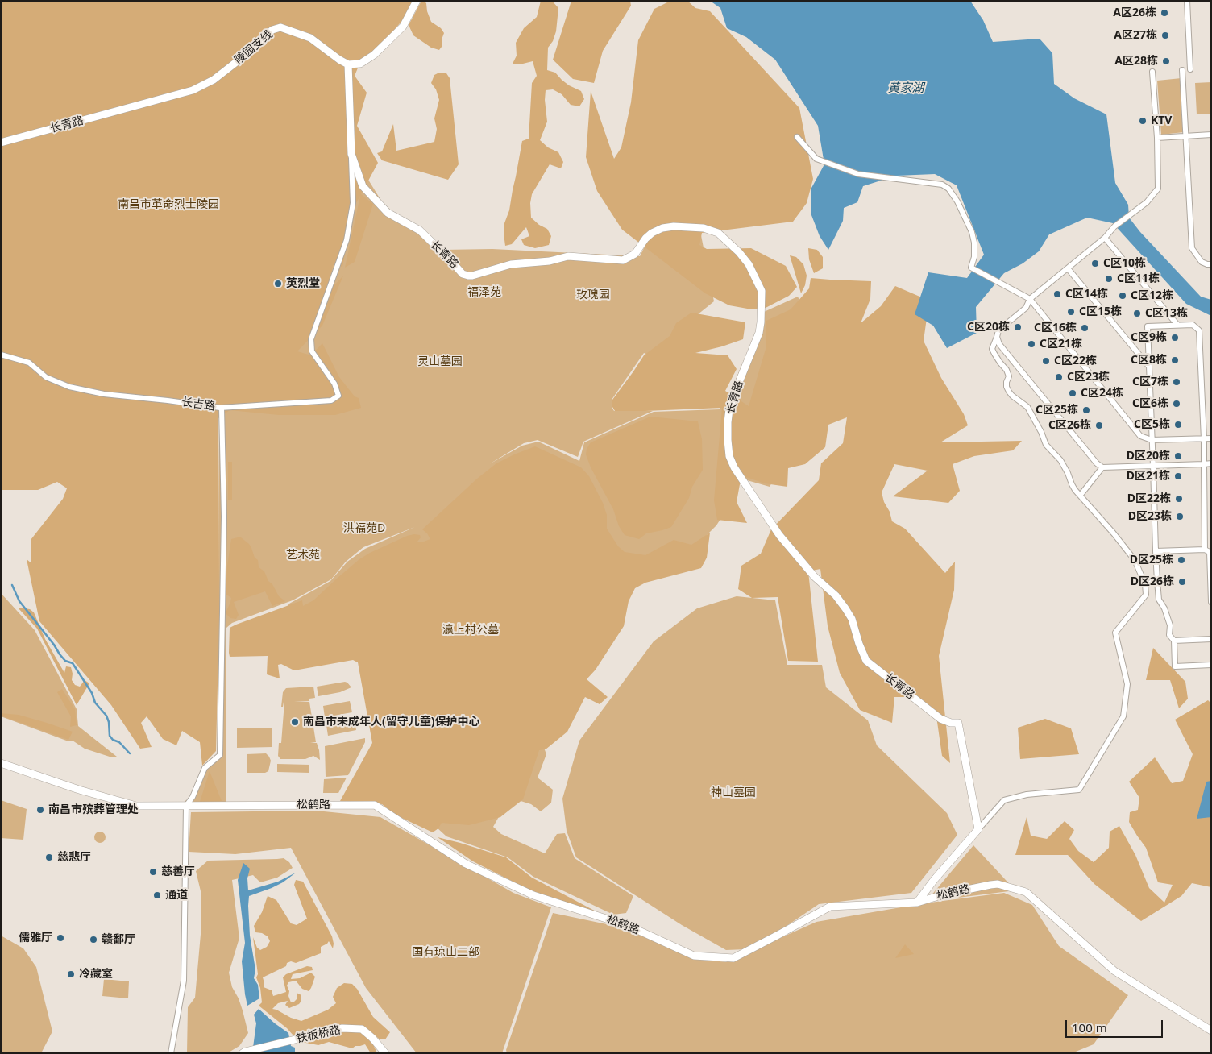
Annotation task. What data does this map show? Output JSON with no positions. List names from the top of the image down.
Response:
{
  "streets": {
    "street": [
      "陵园支线",
      "长青路",
      "长吉路",
      "松鹤路",
      "铁板桥路"
    ]
  },
  "crossings": [
    ["陵园支线", "长青路"],
    ["长青路", "长吉路"]
  ],
  "water": ["黄家湖"],
  "parks": [
    "南昌市革命烈士陵园",
    "福泽苑",
    "玫瑰园",
    "灵山墓园",
    "洪福苑D",
    "艺术苑",
    "瀛上村公墓",
    "神山墓园",
    "国有琼山二部"
  ],
  "places": [
    "A区26栋",
    "A区27栋",
    "A区28栋",
    "KTV",
    "C区10栋",
    "C区11栋",
    "英烈堂",
    "C区14栋",
    "C区12栋",
    "C区15栋",
    "C区13栋",
    "C区20栋",
    "C区16栋",
    "C区9栋",
    "C区21栋",
    "C区8栋",
    "C区22栋",
    "C区23栋",
    "C区7栋",
    "C区24栋",
    "C区6栋",
    "C区25栋",
    "C区5栋",
    "C区26栋",
    "D区20栋",
    "D区21栋",
    "D区22栋",
    "D区23栋",
    "D区25栋",
    "D区26栋",
    "南昌市未成年人(留守儿童)保护中心",
    "南昌市殡葬管理处",
    "慈悲厅",
    "慈善厅",
    "通道",
    "儒雅厅",
    "赣鄱厅",
    "冷藏室"
  ],
  "scale_bar": "100 m"
}
